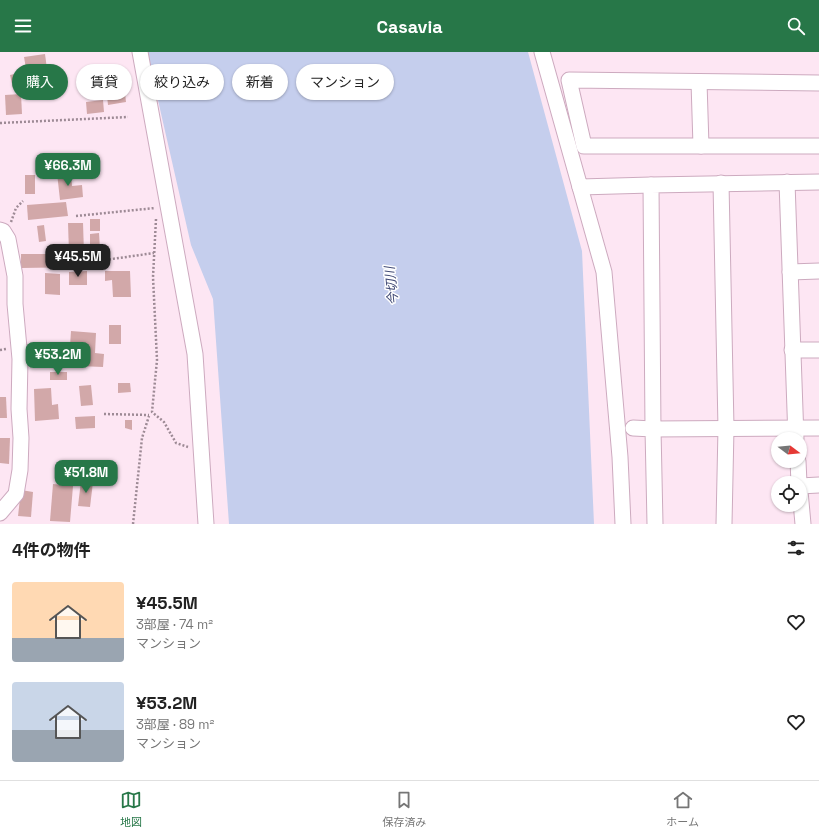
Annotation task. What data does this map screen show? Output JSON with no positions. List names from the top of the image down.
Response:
{
  "water": ["今切川"],
  "north": "right",
  "page": {
    "header": "Casavia",
    "chip": [
      "購入",
      "賃貸",
      "絞り込み",
      "新着",
      "マンション"
    ],
    "price": [
      "¥66.3M",
      "¥45.5M",
      "¥53.2M",
      "¥51.8M"
    ],
    "heading": "4件の物件",
    "list": [
      {
        "name": "¥45.5M",
        "note": "3部屋 · 74 m² · マンション"
      },
      {
        "name": "¥53.2M",
        "note": "3部屋 · 89 m² · マンション"
      }
    ],
    "tabs": ["地図", "保存済み", "ホーム"]
  }
}
